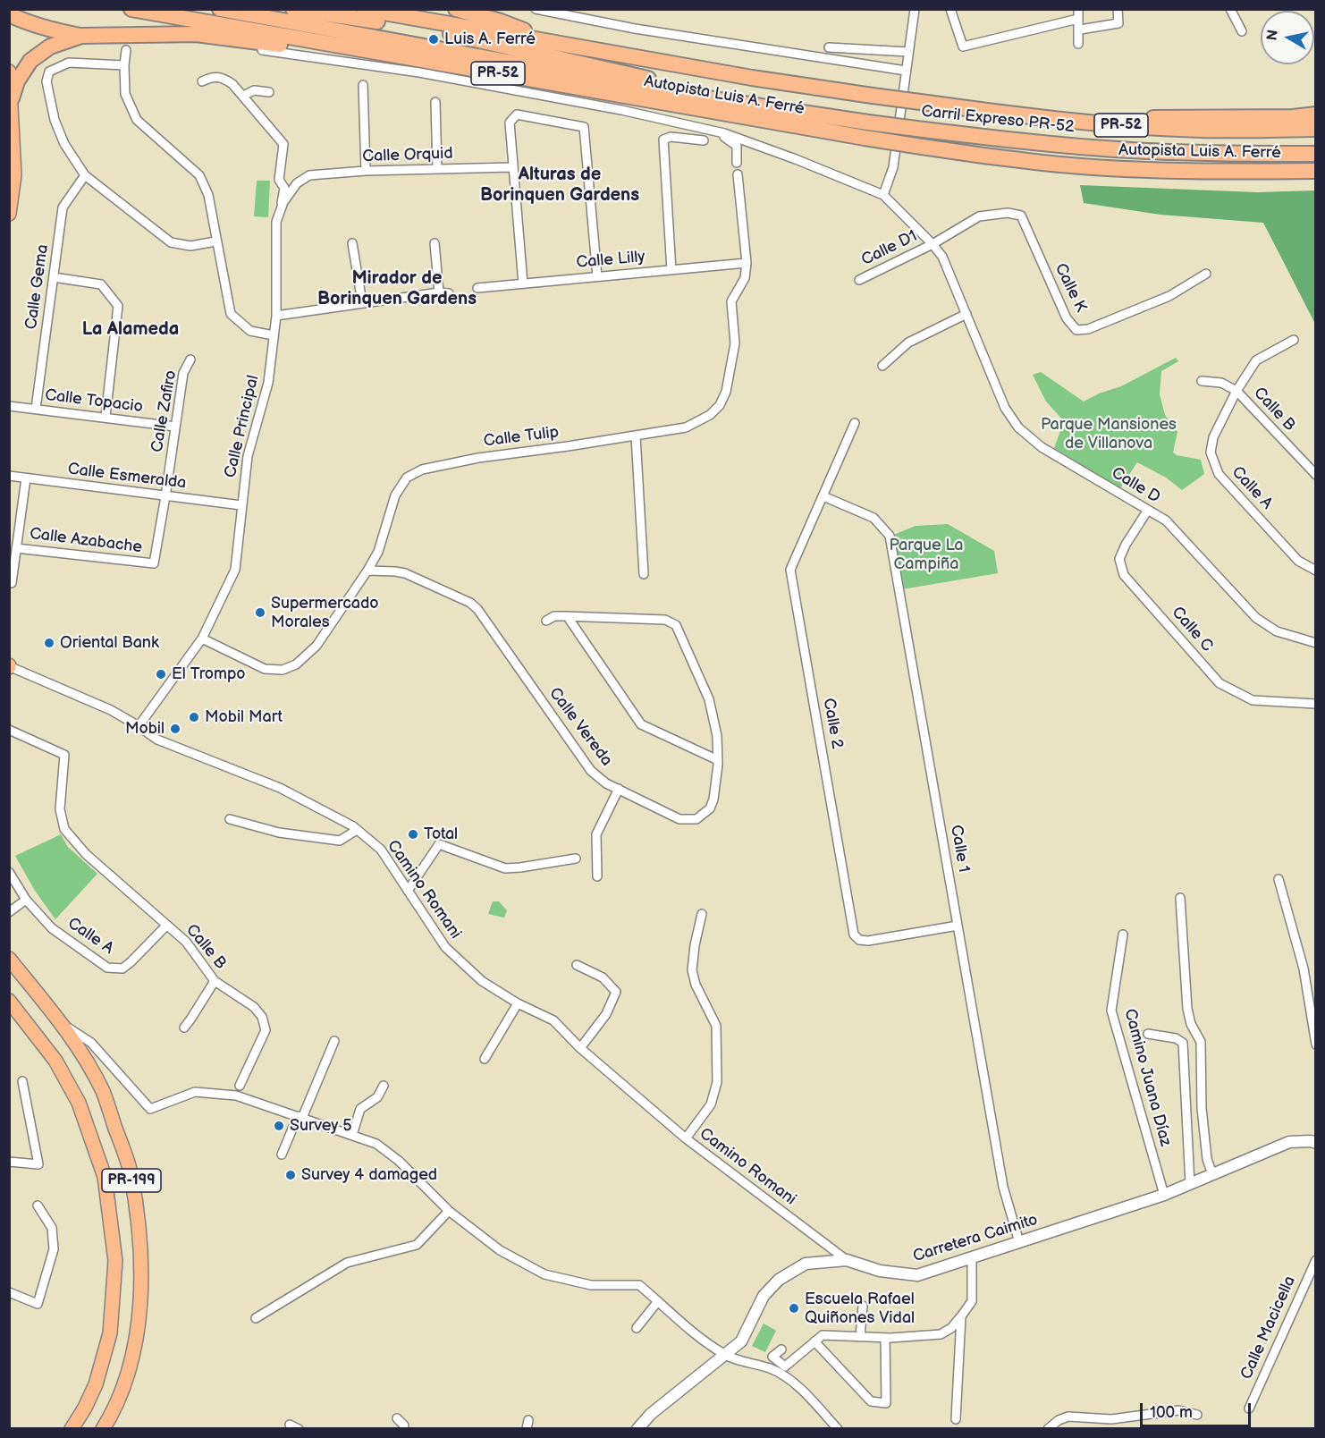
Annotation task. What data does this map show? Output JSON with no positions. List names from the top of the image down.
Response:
{
  "streets": {
    "highway": ["PR-52", "Autopista Luis A. Ferré", "Carril Expreso PR-52"],
    "main road": ["PR-199"],
    "street": [
      "Calle Orquid",
      "Calle D1",
      "Calle Lilly",
      "Calle Gema",
      "Calle K",
      "Calle Topacio",
      "Calle B",
      "Calle Zafiro",
      "Calle Principal",
      "Calle Tulip",
      "Calle Esmeralda",
      "Calle D",
      "Calle A",
      "Calle Azabache",
      "Calle C",
      "Calle 2",
      "Calle Vereda",
      "Calle 1",
      "Camino Romani",
      "Camino Juana Díaz",
      "Carretera Caimito",
      "Calle Macicella"
    ]
  },
  "crossings": [
    ["Calle Orquid", "Calle Principal"],
    ["Calle D1", "Calle K"],
    ["Calle D1", "Calle D"],
    ["Calle Lilly", "Calle Tulip"],
    ["Calle Gema", "Calle Topacio"],
    ["Calle K", "Calle D"],
    ["Calle Topacio", "Calle Zafiro"],
    ["Calle B", "Calle A"],
    ["Calle Zafiro", "Calle Esmeralda"],
    ["Calle Zafiro", "Calle Azabache"],
    ["Calle Principal", "Calle Tulip"],
    ["Calle Principal", "Calle Esmeralda"],
    ["Calle Principal", "Camino Romani"],
    ["Calle Tulip", "Calle Vereda"],
    ["Calle D", "Calle C"],
    ["Calle 2", "Calle 1"],
    ["Calle 1", "Carretera Caimito"],
    ["Camino Romani", "Carretera Caimito"],
    ["Camino Juana Díaz", "Carretera Caimito"]
  ],
  "districts": ["Alturas de Borinquen Gardens", "Mirador de Borinquen Gardens", "La Alameda"],
  "parks": ["Parque Mansiones de Villanova", "Parque La Campiña"],
  "places": [
    "Luis A. Ferré",
    "Supermercado Morales",
    "Oriental Bank",
    "El Trompo",
    "Mobil Mart",
    "Mobil",
    "Total",
    "Survey 5",
    "Survey 4 damaged",
    "Escuela Rafael Quiñones Vidal"
  ],
  "scale_bar": "100 m",
  "north": "left"
}
